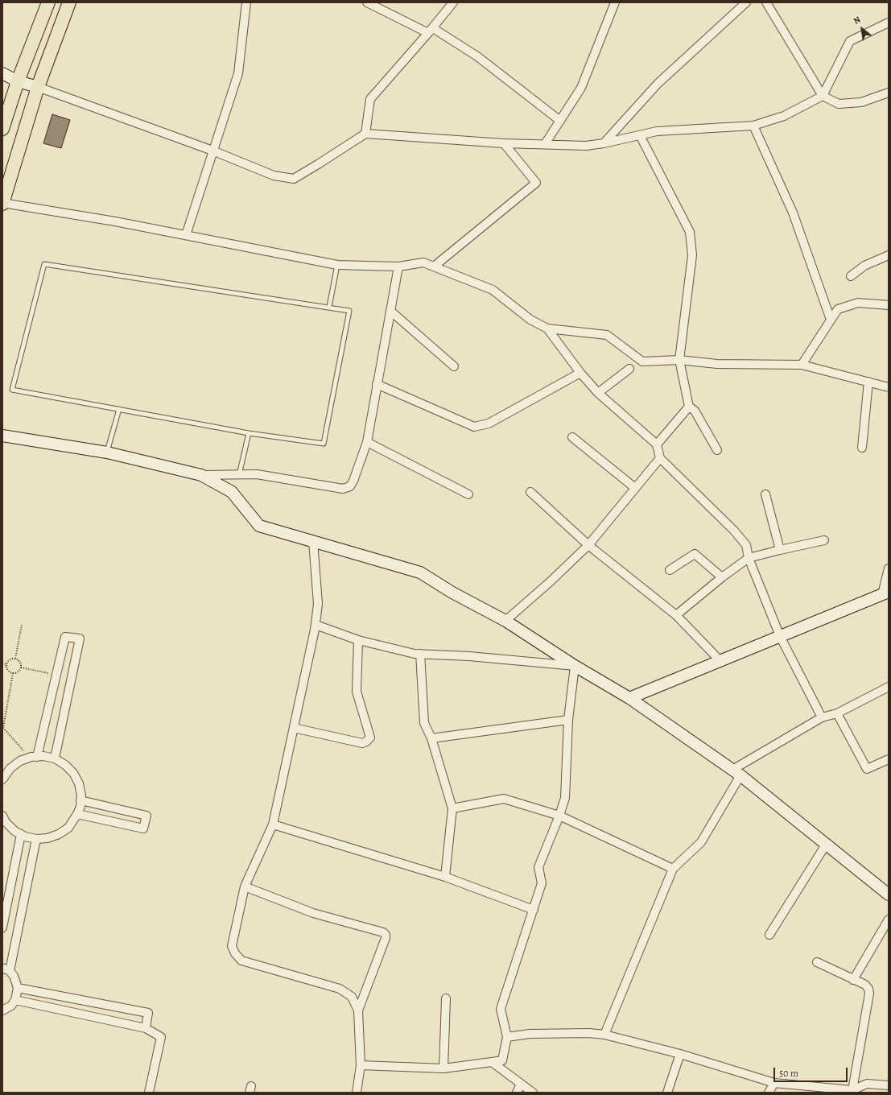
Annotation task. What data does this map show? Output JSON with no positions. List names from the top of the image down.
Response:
{
  "scale_bar": "50 m",
  "north": "top left"
}
